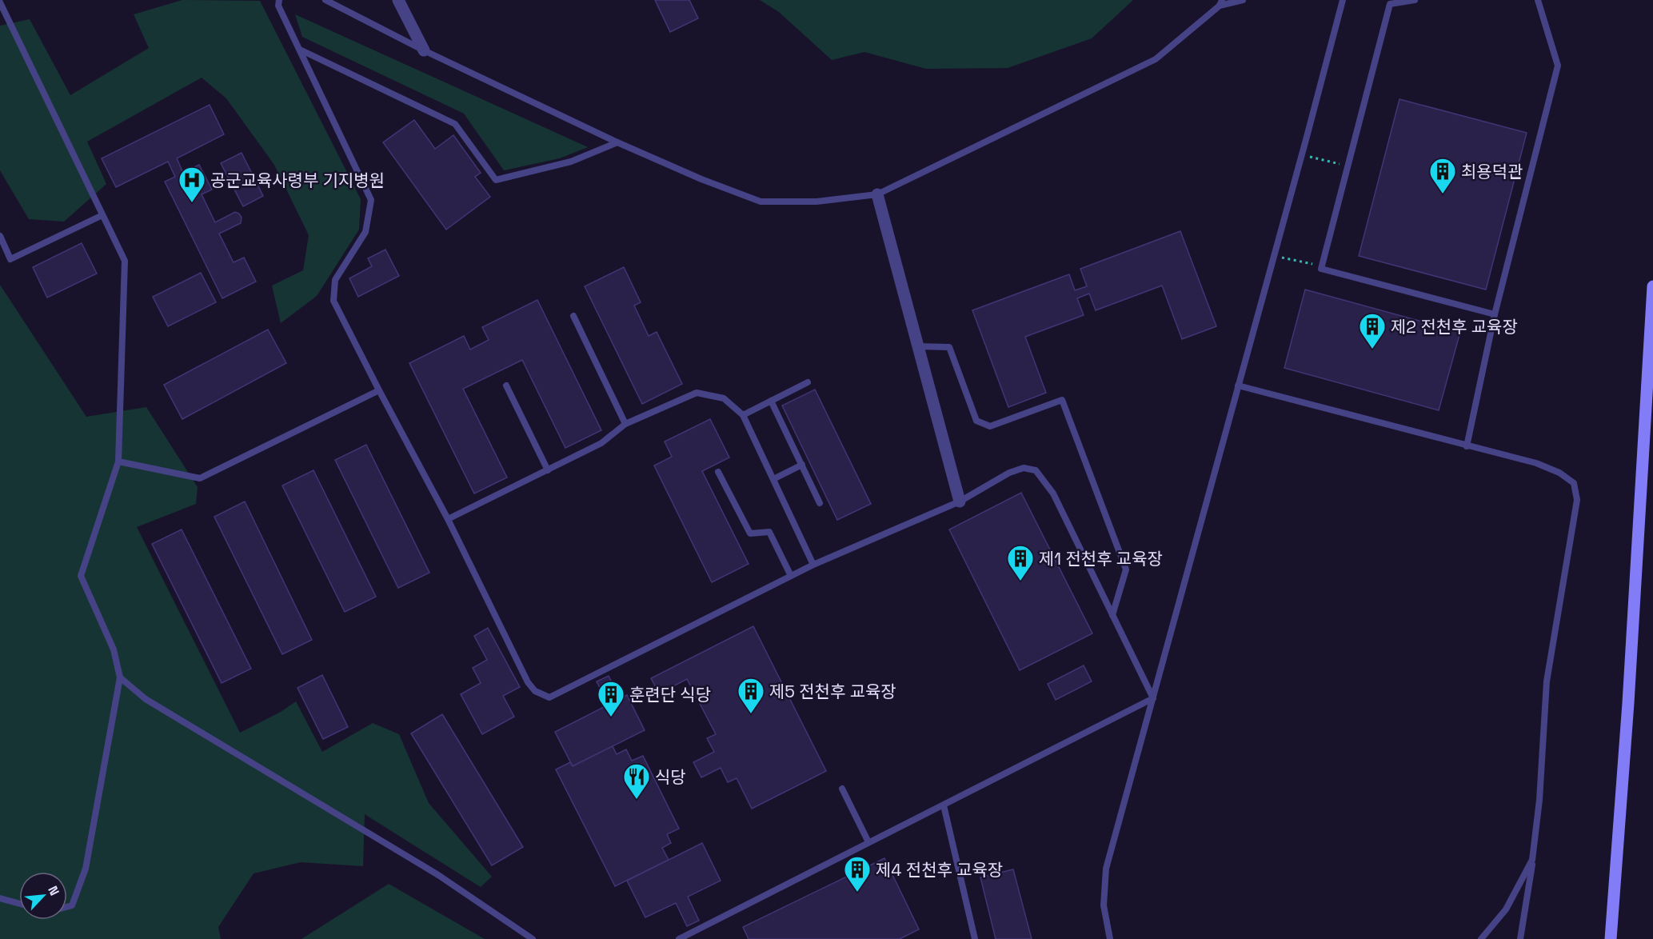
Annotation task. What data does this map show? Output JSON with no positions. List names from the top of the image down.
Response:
{
  "places": {
    "building": [
      "최용덕관",
      "제2 전천후 교육장",
      "제1 전천후 교육장",
      "제5 전천후 교육장",
      "훈련단 식당",
      "제4 전천후 교육장"
    ],
    "hospital": ["공군교육사령부 기지병원"],
    "restaurant": ["식당"]
  },
  "north": "top right"
}
